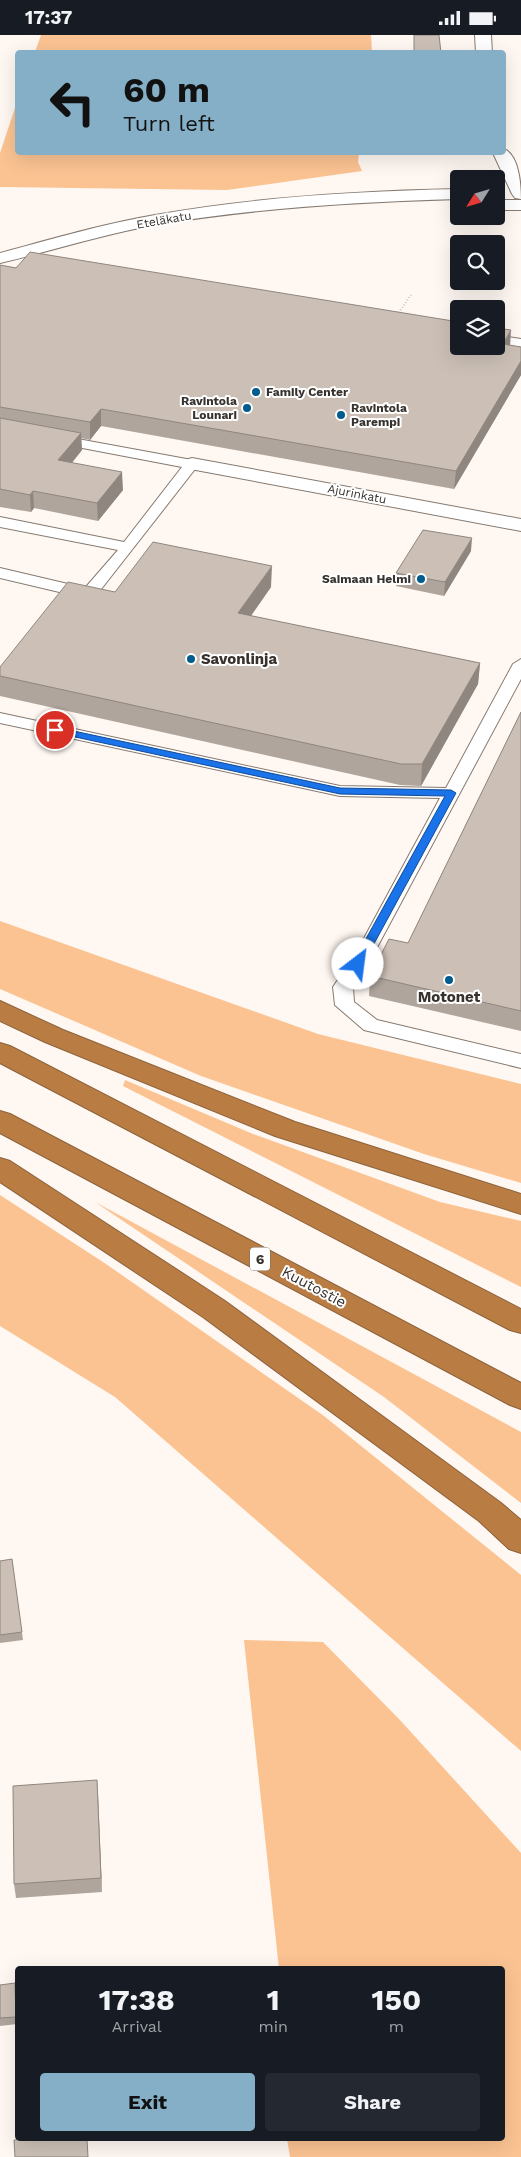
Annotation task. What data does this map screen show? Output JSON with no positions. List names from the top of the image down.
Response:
{
  "streets": {
    "highway": ["6", "Kuutostie"],
    "main road": ["Eteläkatu", "Ajurinkatu"]
  },
  "places": [
    "Family Center",
    "Ravintola Lounari",
    "Ravintola Parempi",
    "Saimaan Helmi",
    "Savonlinja",
    "Motonet"
  ],
  "north": "bottom left",
  "page": {
    "status": "17:37",
    "turn": ["60 m", "Turn left"],
    "eta": [
      "17:38",
      "Arrival",
      "1",
      "min",
      "150",
      "m"
    ],
    "buttons": ["Exit", "Share"]
  }
}
